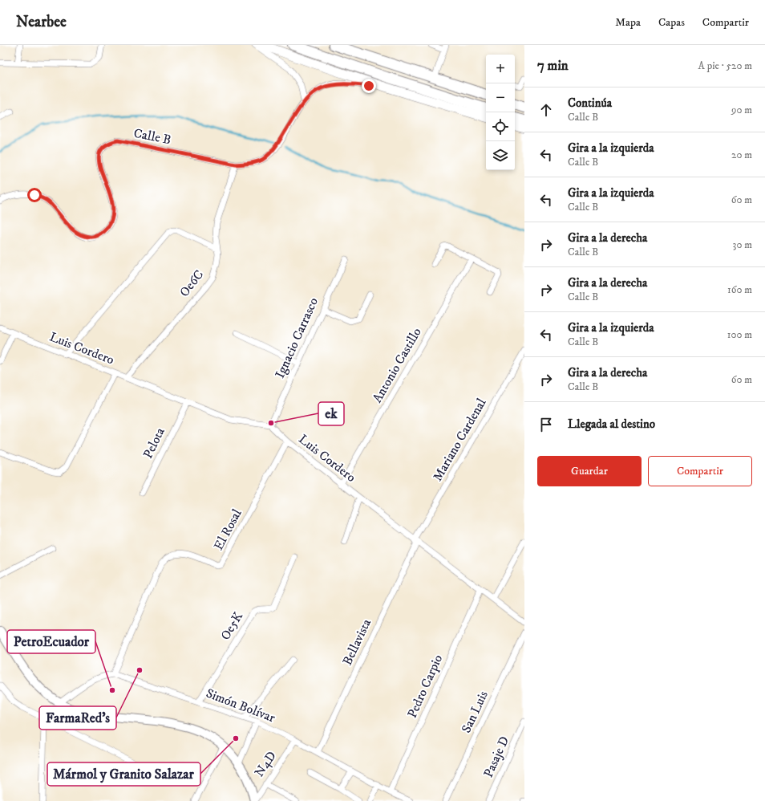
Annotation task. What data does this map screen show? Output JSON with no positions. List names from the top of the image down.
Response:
{
  "streets": {
    "street": [
      "Calle B",
      "Oe6C",
      "Ignacio Carrasco",
      "Luis Cordero",
      "Antonio Castillo",
      "Mariano Cardenal",
      "Pelota",
      "El Rosal",
      "Oe5K",
      "Bellavista",
      "Pedro Carpio",
      "Simón Bolívar",
      "San Luis",
      "Pasaje D",
      "N4D"
    ]
  },
  "crossings": [
    ["Calle B", "Oe6C"],
    ["Oe6C", "Luis Cordero"],
    ["Ignacio Carrasco", "Luis Cordero"],
    ["Luis Cordero", "Antonio Castillo"],
    ["Luis Cordero", "Mariano Cardenal"],
    ["Luis Cordero", "Pelota"],
    ["Luis Cordero", "El Rosal"],
    ["Luis Cordero", "Bellavista"],
    ["Luis Cordero", "Pedro Carpio"],
    ["Mariano Cardenal", "Bellavista"],
    ["El Rosal", "Simón Bolívar"],
    ["Oe5K", "Simón Bolívar"],
    ["Bellavista", "Simón Bolívar"],
    ["Pedro Carpio", "Simón Bolívar"],
    ["Simón Bolívar", "N4D"]
  ],
  "places": [
    "ek",
    "FarmaRed's",
    "PetroEcuador",
    "Mármol y Granito Salazar"
  ],
  "page": {
    "header": "Nearbee",
    "nav": ["Mapa", "Capas", "Compartir"],
    "heading": ["7 min", "A pie · 520 m"],
    "map_buttons": ["+", "−"],
    "list": [
      ["Continúa", "Calle B", "90 m"],
      ["Gira a la izquierda", "Calle B", "20 m"],
      ["Gira a la izquierda", "Calle B", "60 m"],
      ["Gira a la derecha", "Calle B", "30 m"],
      ["Gira a la derecha", "Calle B", "160 m"],
      ["Gira a la izquierda", "Calle B", "100 m"],
      ["Gira a la derecha", "Calle B", "60 m"],
      "Llegada al destino"
    ],
    "buttons": ["Guardar", "Compartir"]
  }
}
